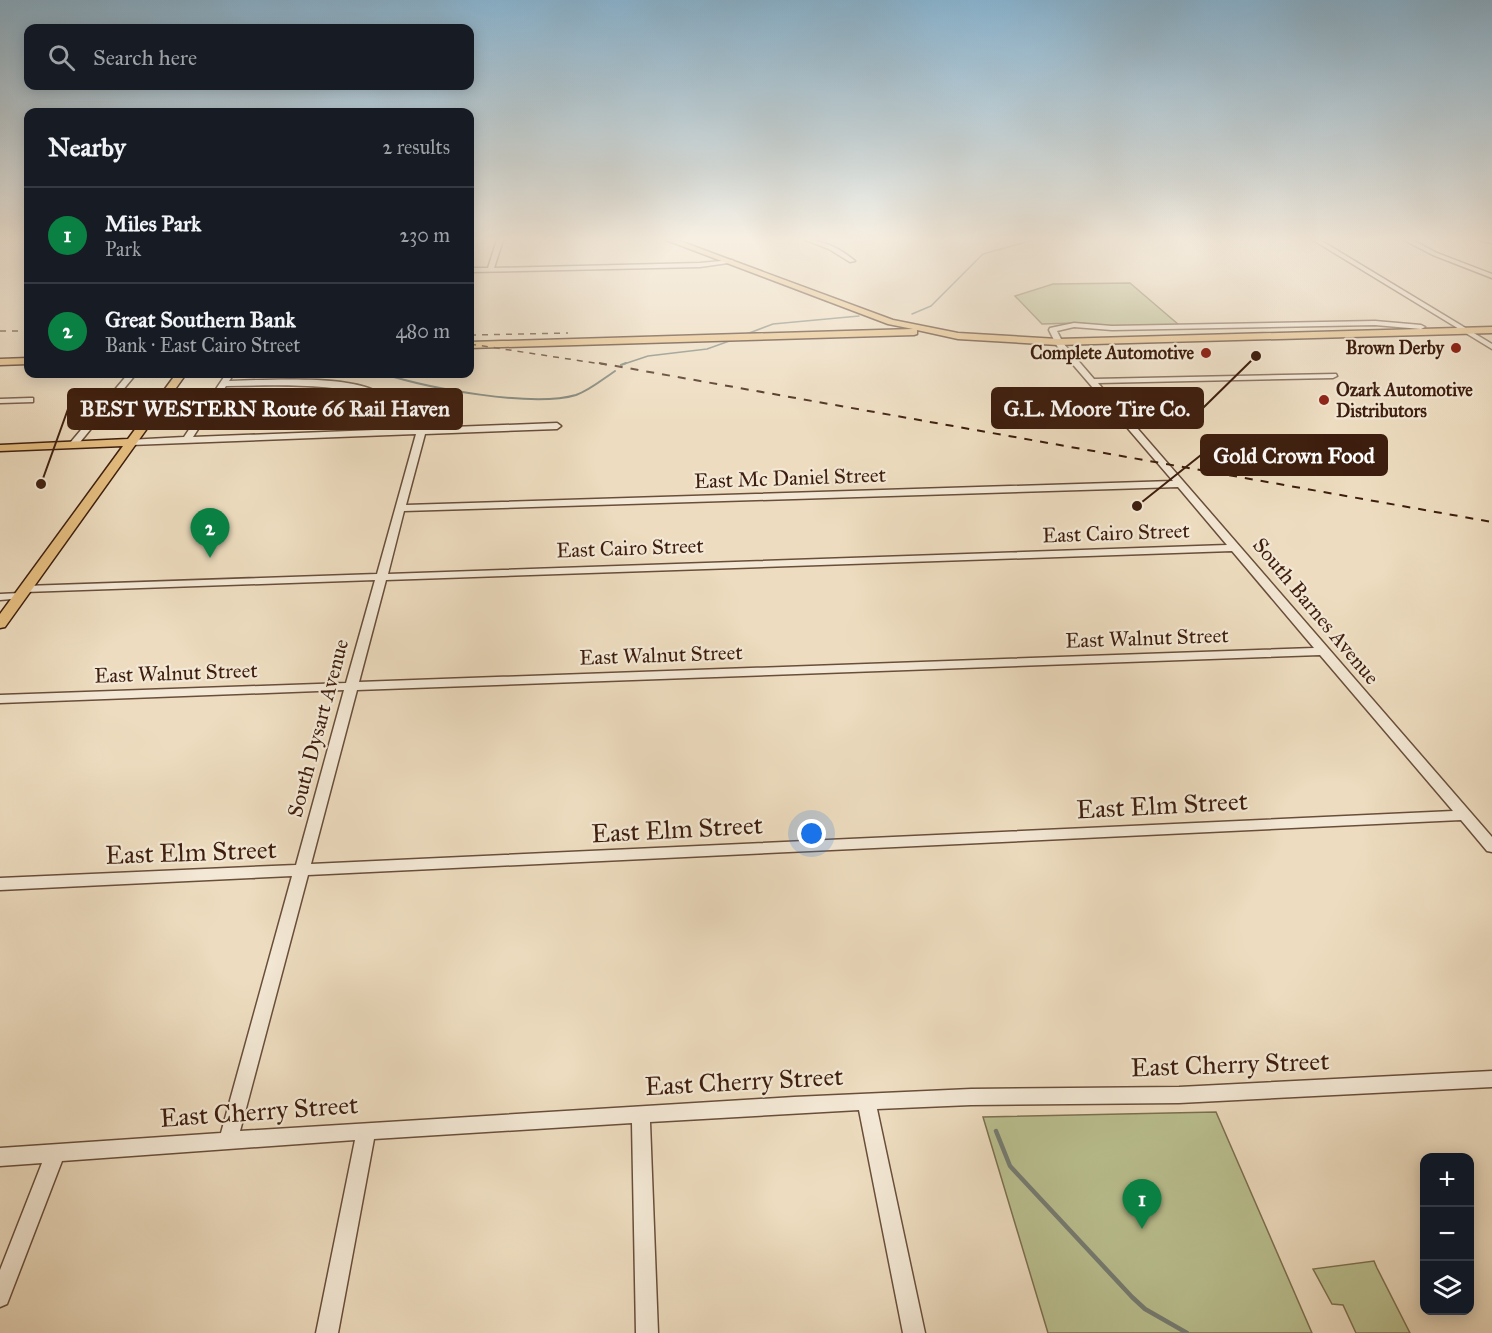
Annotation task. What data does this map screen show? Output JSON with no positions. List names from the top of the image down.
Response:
{
  "streets": {
    "street": [
      "East Mc Daniel Street",
      "East Cairo Street",
      "South Barnes Avenue",
      "East Walnut Street",
      "South Dysart Avenue",
      "East Elm Street",
      "East Cherry Street"
    ]
  },
  "crossings": [
    ["East Mc Daniel Street", "South Barnes Avenue"],
    ["East Mc Daniel Street", "South Dysart Avenue"],
    ["East Cairo Street", "South Barnes Avenue"],
    ["East Cairo Street", "South Dysart Avenue"],
    ["South Barnes Avenue", "East Walnut Street"],
    ["South Barnes Avenue", "East Elm Street"],
    ["East Walnut Street", "South Dysart Avenue"],
    ["South Dysart Avenue", "East Elm Street"],
    ["South Dysart Avenue", "East Cherry Street"]
  ],
  "places": [
    "Brown Derby",
    "Complete Automotive",
    "G.L. Moore Tire Co.",
    "Ozark Automotive Distributors",
    "BEST WESTERN Route 66 Rail Haven",
    "Gold Crown Food"
  ],
  "page": {
    "search": "Search here",
    "heading": ["Nearby", "2 results"],
    "list": [
      {
        "mark": "1",
        "name": "Miles Park",
        "note": "Park",
        "value": "230 m"
      },
      {
        "mark": "2",
        "name": "Great Southern Bank",
        "note": "Bank · East Cairo Street",
        "value": "480 m"
      }
    ],
    "pins": ["2", "1"],
    "map_buttons": ["+", "−"]
  }
}
